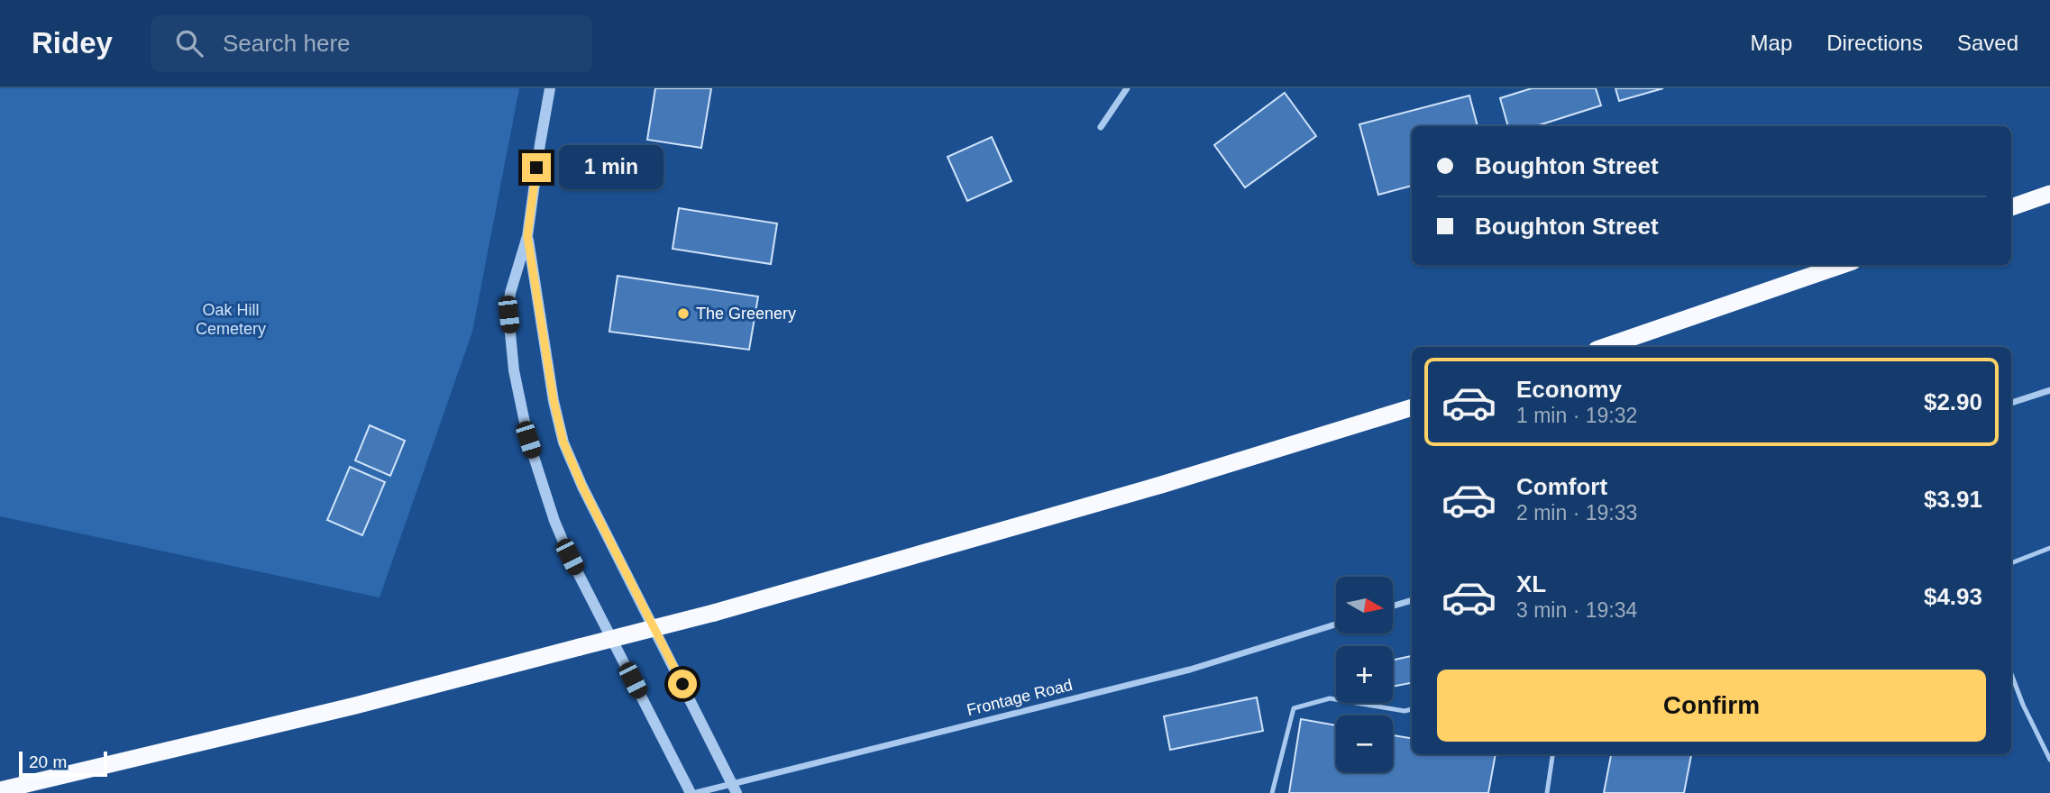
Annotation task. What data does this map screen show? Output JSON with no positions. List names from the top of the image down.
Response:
{
  "streets": {
    "street": ["Frontage Road"]
  },
  "parks": ["Oak Hill Cemetery"],
  "places": ["The Greenery"],
  "scale_bar": "20 m",
  "north": "right",
  "page": {
    "header": "Ridey",
    "search": "Search here",
    "nav": ["Map", "Directions", "Saved"],
    "banner": ["Boughton Street", "Boughton Street"],
    "bubble": "1 min",
    "list": [
      {
        "name": "Economy",
        "note": "1 min · 19:32",
        "value": "$2.90"
      },
      {
        "name": "Comfort",
        "note": "2 min · 19:33",
        "value": "$3.91"
      },
      {
        "name": "XL",
        "note": "3 min · 19:34",
        "value": "$4.93"
      }
    ],
    "map_buttons": ["+", "−"],
    "buttons": "Confirm",
    "scale": "20 m"
  }
}
